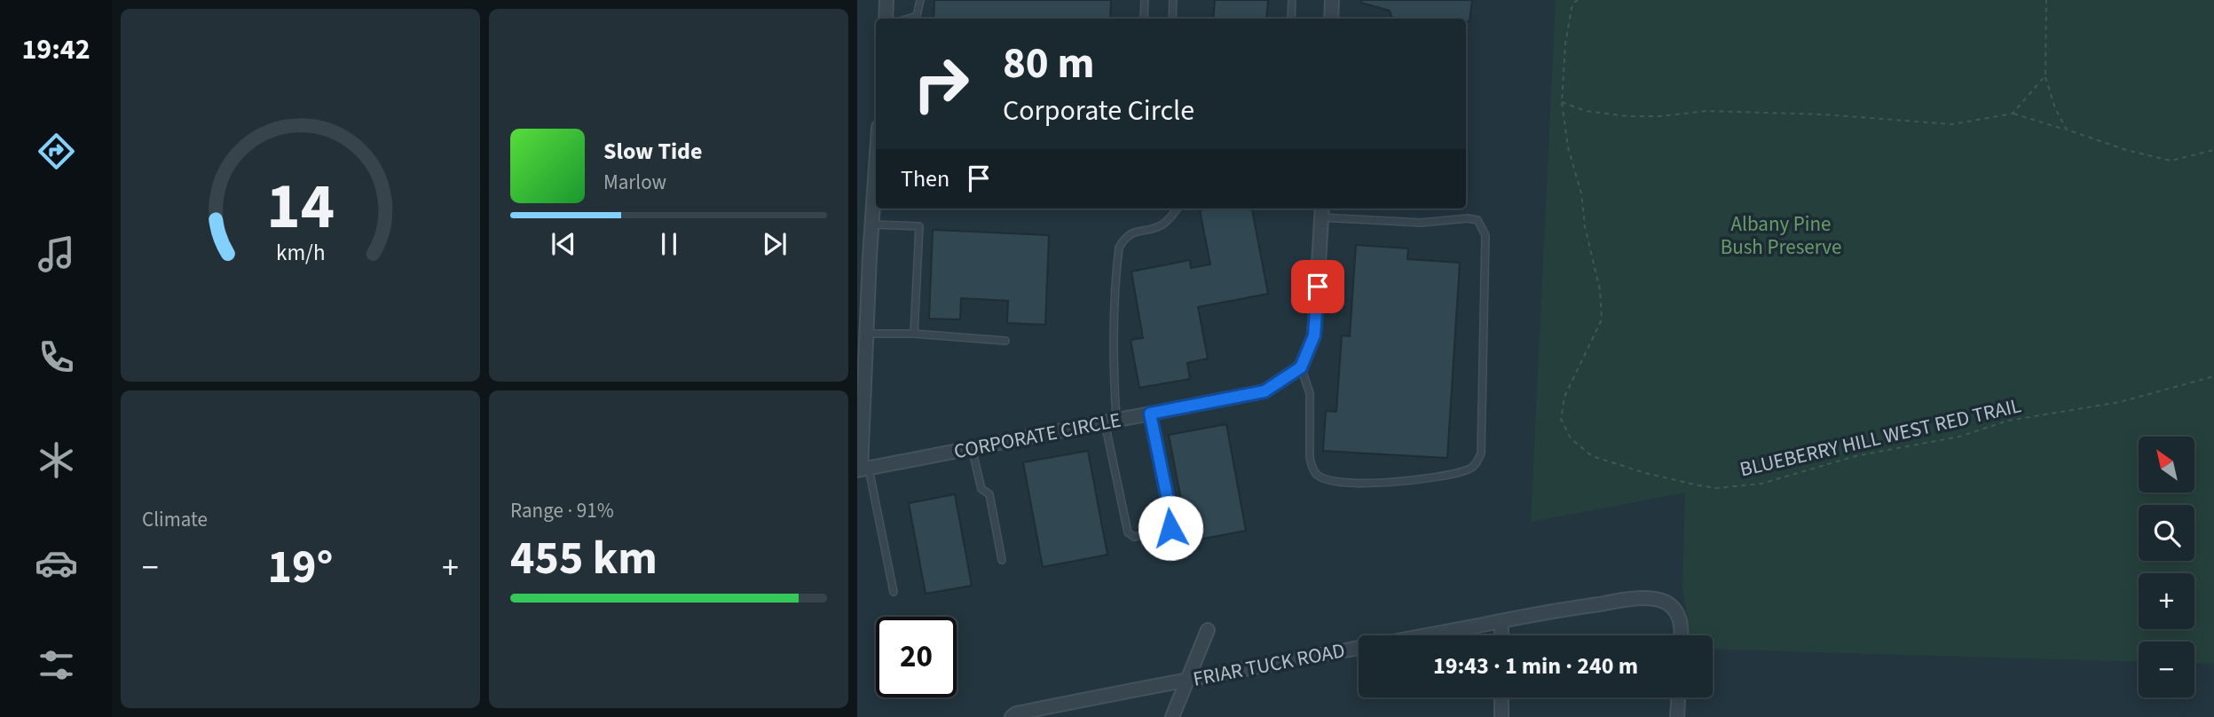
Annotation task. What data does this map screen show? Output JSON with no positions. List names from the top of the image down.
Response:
{
  "streets": {
    "street": ["CORPORATE CIRCLE", "FRIAR TUCK ROAD"],
    "path": ["BLUEBERRY HILL WEST RED TRAIL"]
  },
  "parks": ["Albany Pine Bush Preserve"],
  "north": "top left",
  "page": {
    "tabs": "19:42",
    "turn": ["80 m", "Corporate Circle"],
    "song": ["Slow Tide", "Marlow"],
    "then": "Then",
    "tile": [
      "Climate",
      ["Range · 91%", "455 km"]
    ],
    "map_buttons": ["+", "−"],
    "heat": ["−", "19°", "+"],
    "limit": "20",
    "trip": "19:43 · 1 min · 240 m",
    "gauge": ["14", "km/h"]
  }
}
